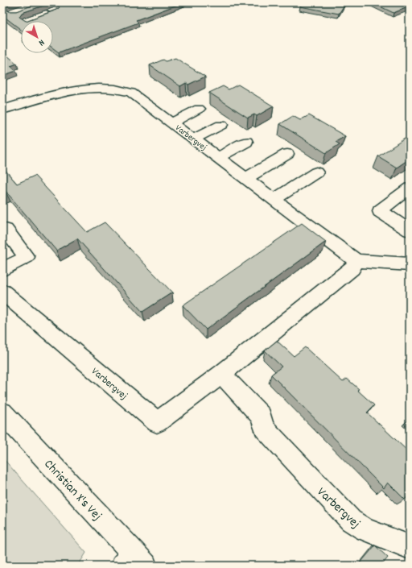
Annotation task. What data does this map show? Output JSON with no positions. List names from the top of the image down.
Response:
{
  "streets": {
    "street": ["Varbergvej", "Christian X's Vej"]
  },
  "north": "bottom right"
}
